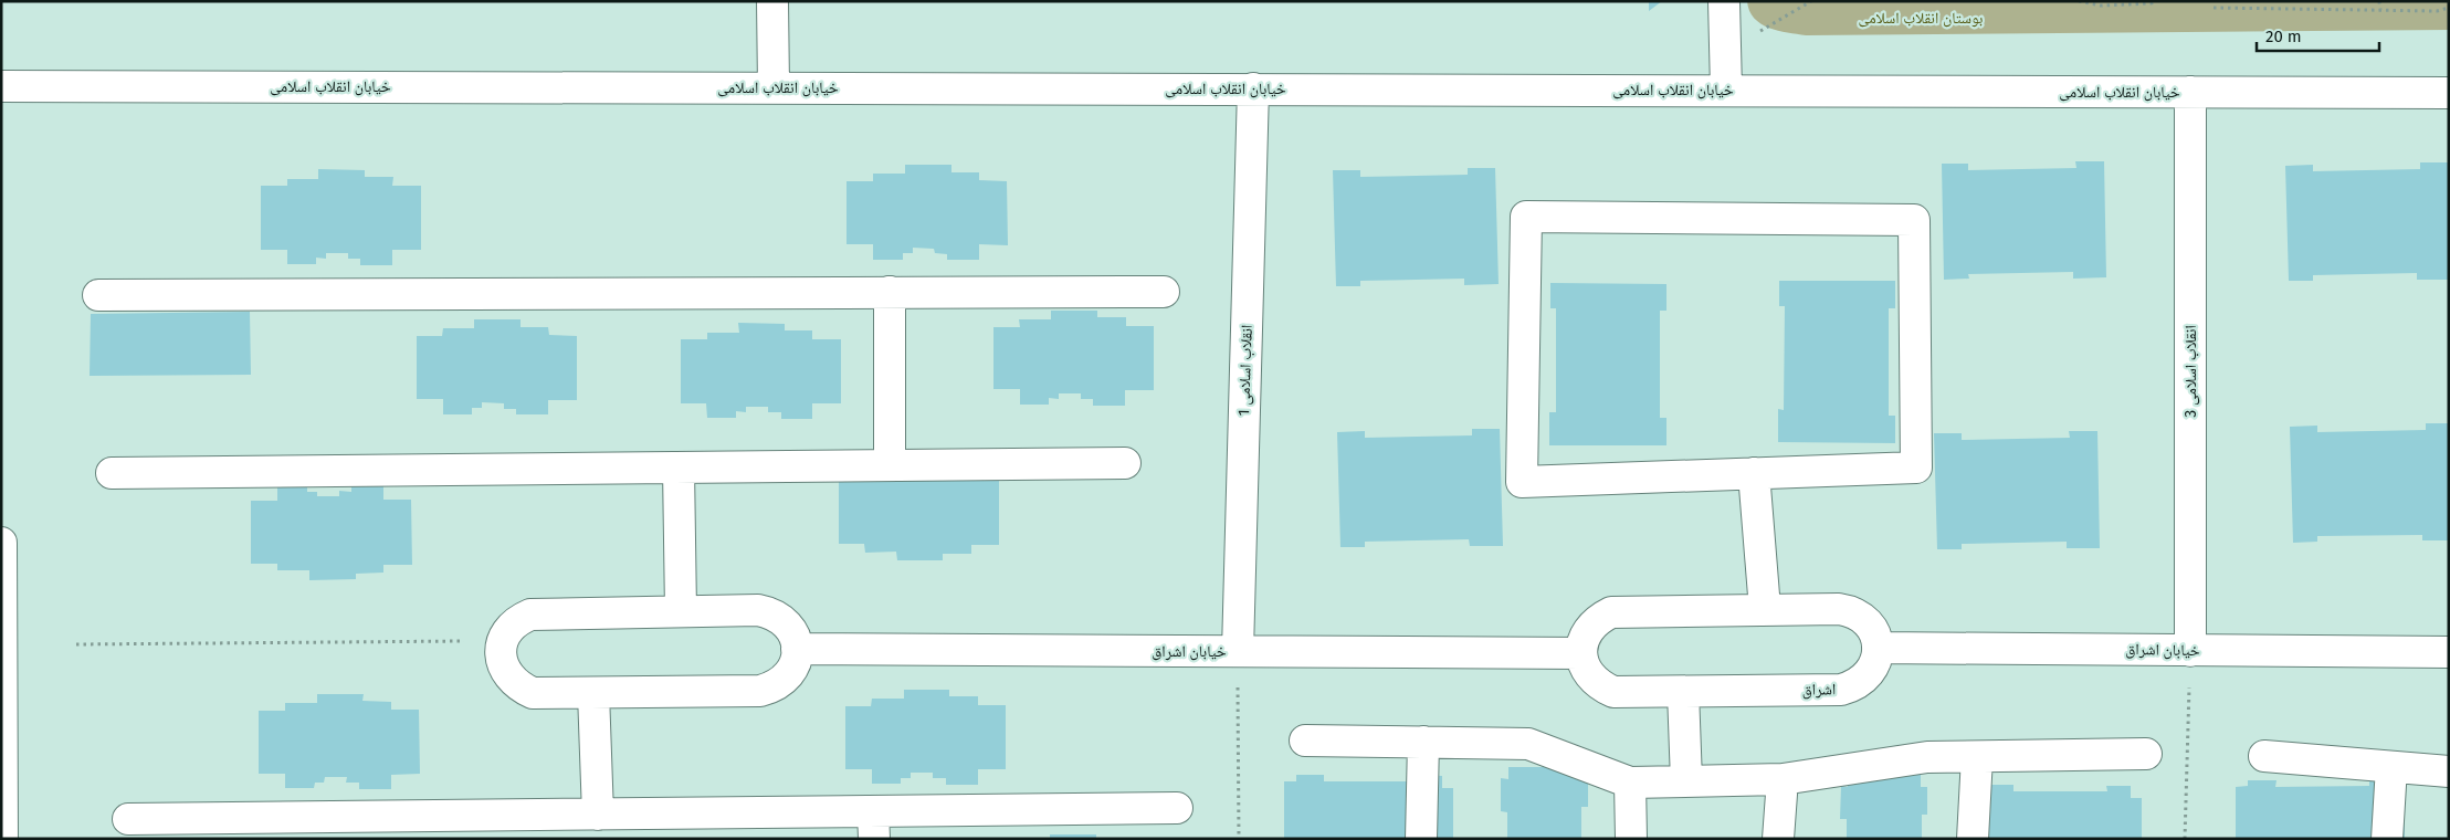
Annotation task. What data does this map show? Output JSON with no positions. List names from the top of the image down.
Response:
{
  "streets": {
    "street": [
      "خیابان انقلاب اسلامی",
      "انقلاب اسلامی 1",
      "انقلاب اسلامی 3",
      "خیابان اشراق",
      "اشراق"
    ]
  },
  "crossings": [
    ["خیابان انقلاب اسلامی", "انقلاب اسلامی 1"],
    ["خیابان انقلاب اسلامی", "انقلاب اسلامی 3"],
    ["انقلاب اسلامی 1", "خیابان اشراق"],
    ["انقلاب اسلامی 3", "خیابان اشراق"],
    ["خیابان اشراق", "اشراق"]
  ],
  "parks": ["بوستان انقلاب اسلامی"],
  "scale_bar": "20 m"
}
